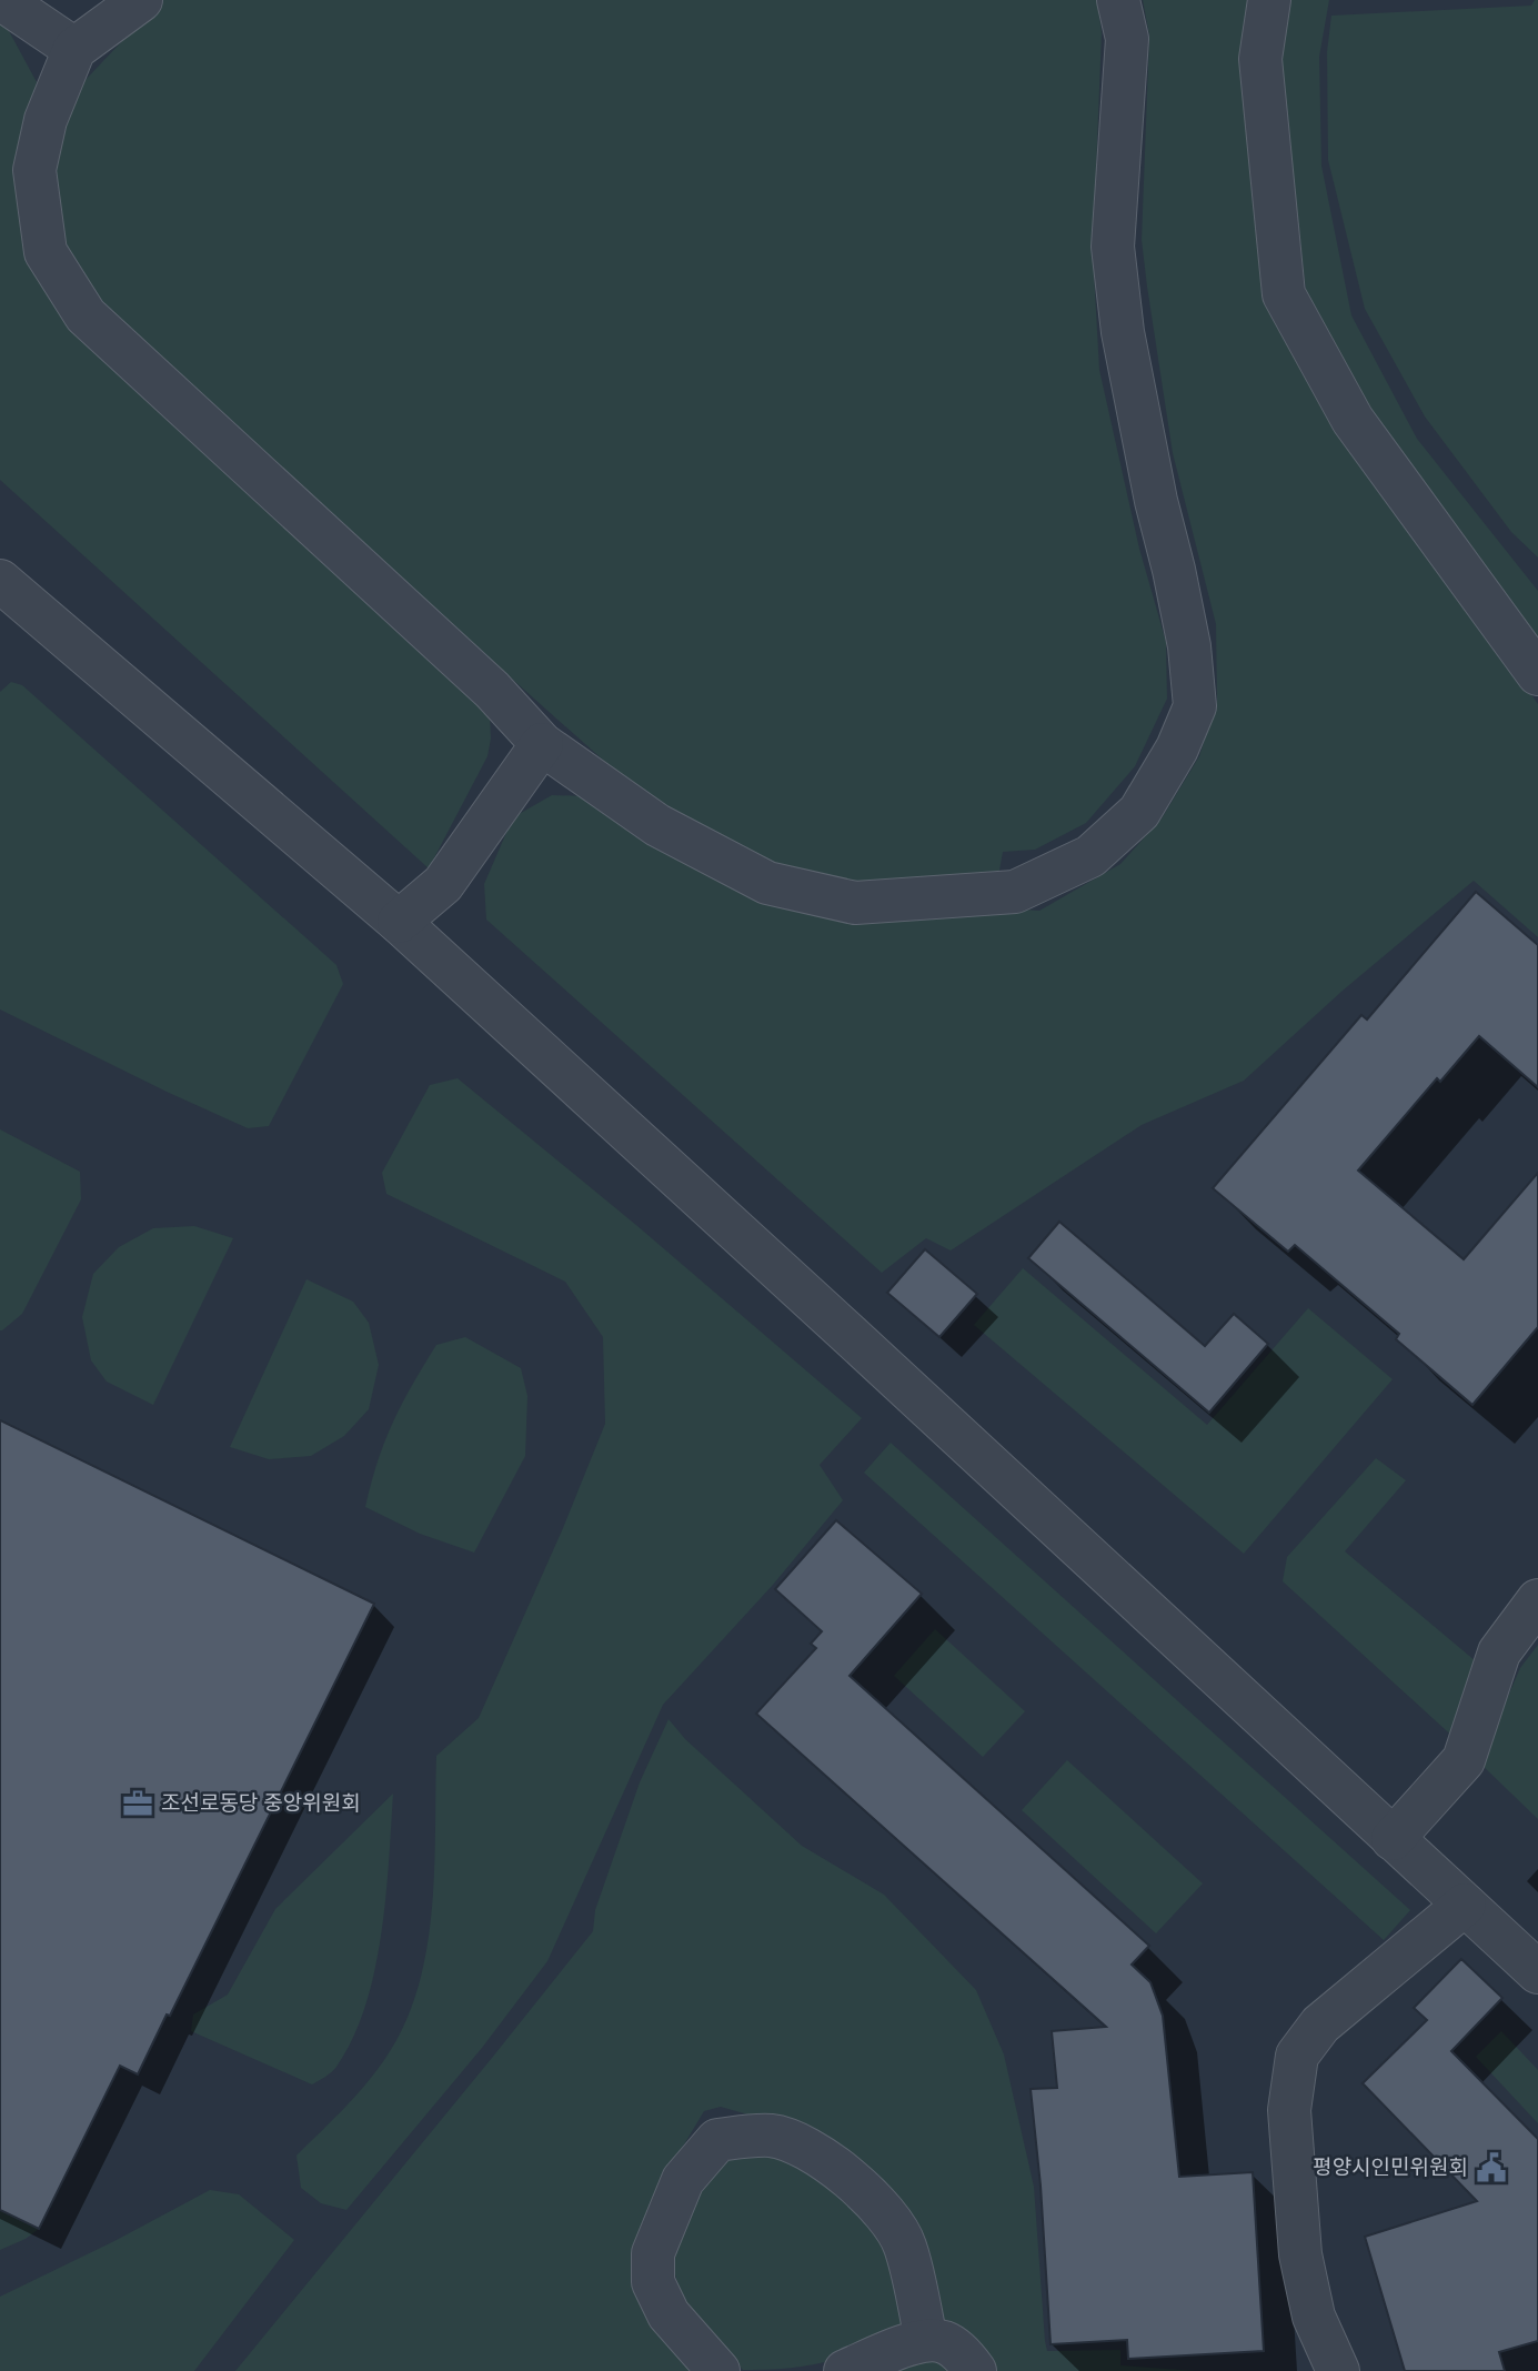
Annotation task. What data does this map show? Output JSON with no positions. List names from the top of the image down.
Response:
{
  "places": {
    "office": ["조선로동당 중앙위원회"],
    "public building": ["평양시인민위원회"]
  }
}
